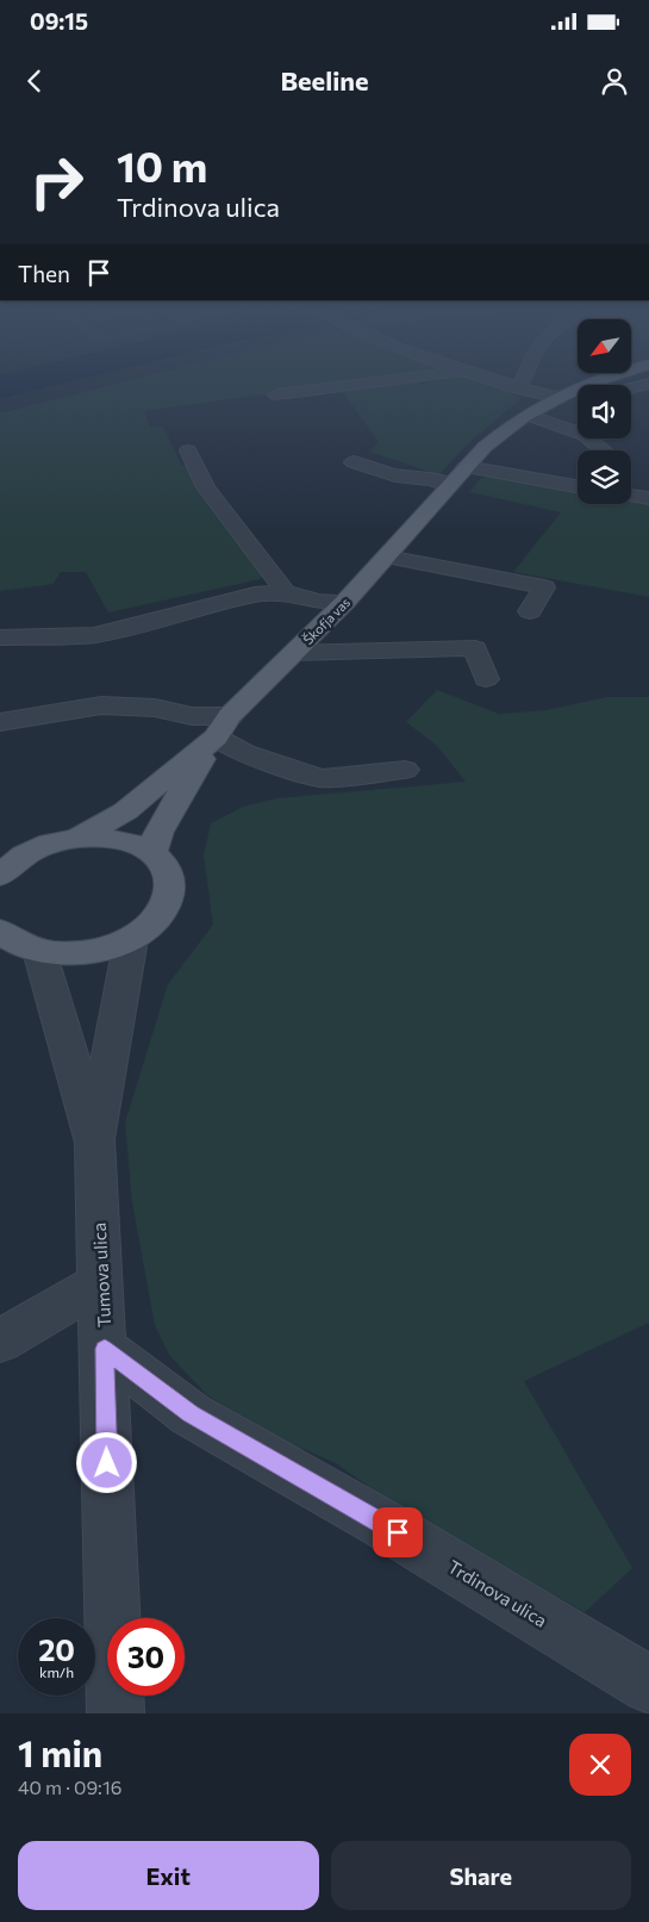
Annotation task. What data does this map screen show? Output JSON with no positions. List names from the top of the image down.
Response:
{
  "streets": {
    "main road": ["Škofja vas"],
    "street": ["Tumova ulica", "Trdinova ulica"]
  },
  "crossings": [
    ["Tumova ulica", "Trdinova ulica"]
  ],
  "north": "bottom left",
  "page": {
    "status": "09:15",
    "header": "Beeline",
    "turn": ["10 m", "Trdinova ulica"],
    "then": "Then",
    "speed": "20 km/h",
    "limit": "30",
    "heading": ["1 min", "40 m · 09:16"],
    "buttons": ["Exit", "Share"]
  }
}
